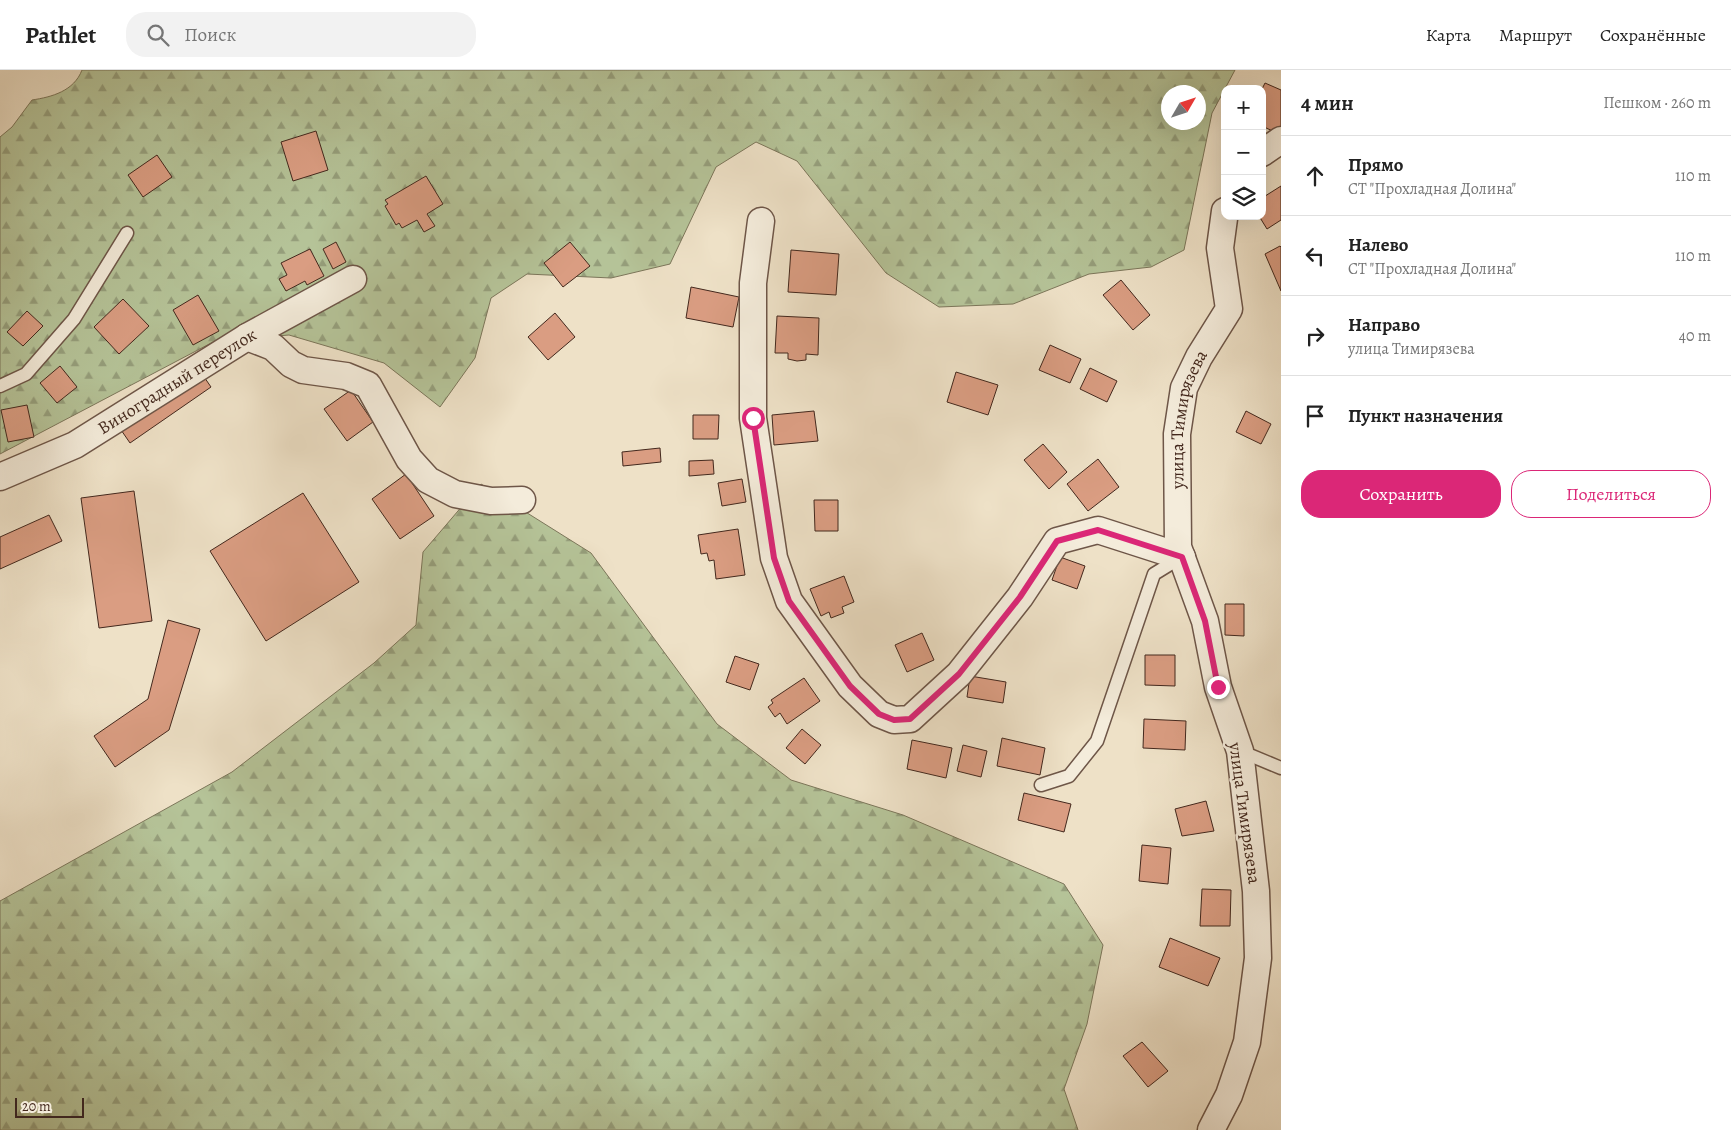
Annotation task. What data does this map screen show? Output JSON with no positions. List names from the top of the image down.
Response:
{
  "streets": {
    "street": ["Виноградный переулок", "улица Тимирязева"]
  },
  "scale_bar": "20 m",
  "north": "top right",
  "page": {
    "header": "Pathlet",
    "search": "Поиск",
    "nav": ["Карта", "Маршрут", "Сохранённые"],
    "heading": ["4 мин", "Пешком · 260 m"],
    "map_buttons": ["+", "−"],
    "list": [
      ["Прямо", "СТ \"Прохладная Долина\"", "110 m"],
      ["Налево", "СТ \"Прохладная Долина\"", "110 m"],
      ["Направо", "улица Тимирязева", "40 m"],
      "Пункт назначения"
    ],
    "buttons": ["Сохранить", "Поделиться"],
    "scale": "20 m"
  }
}
